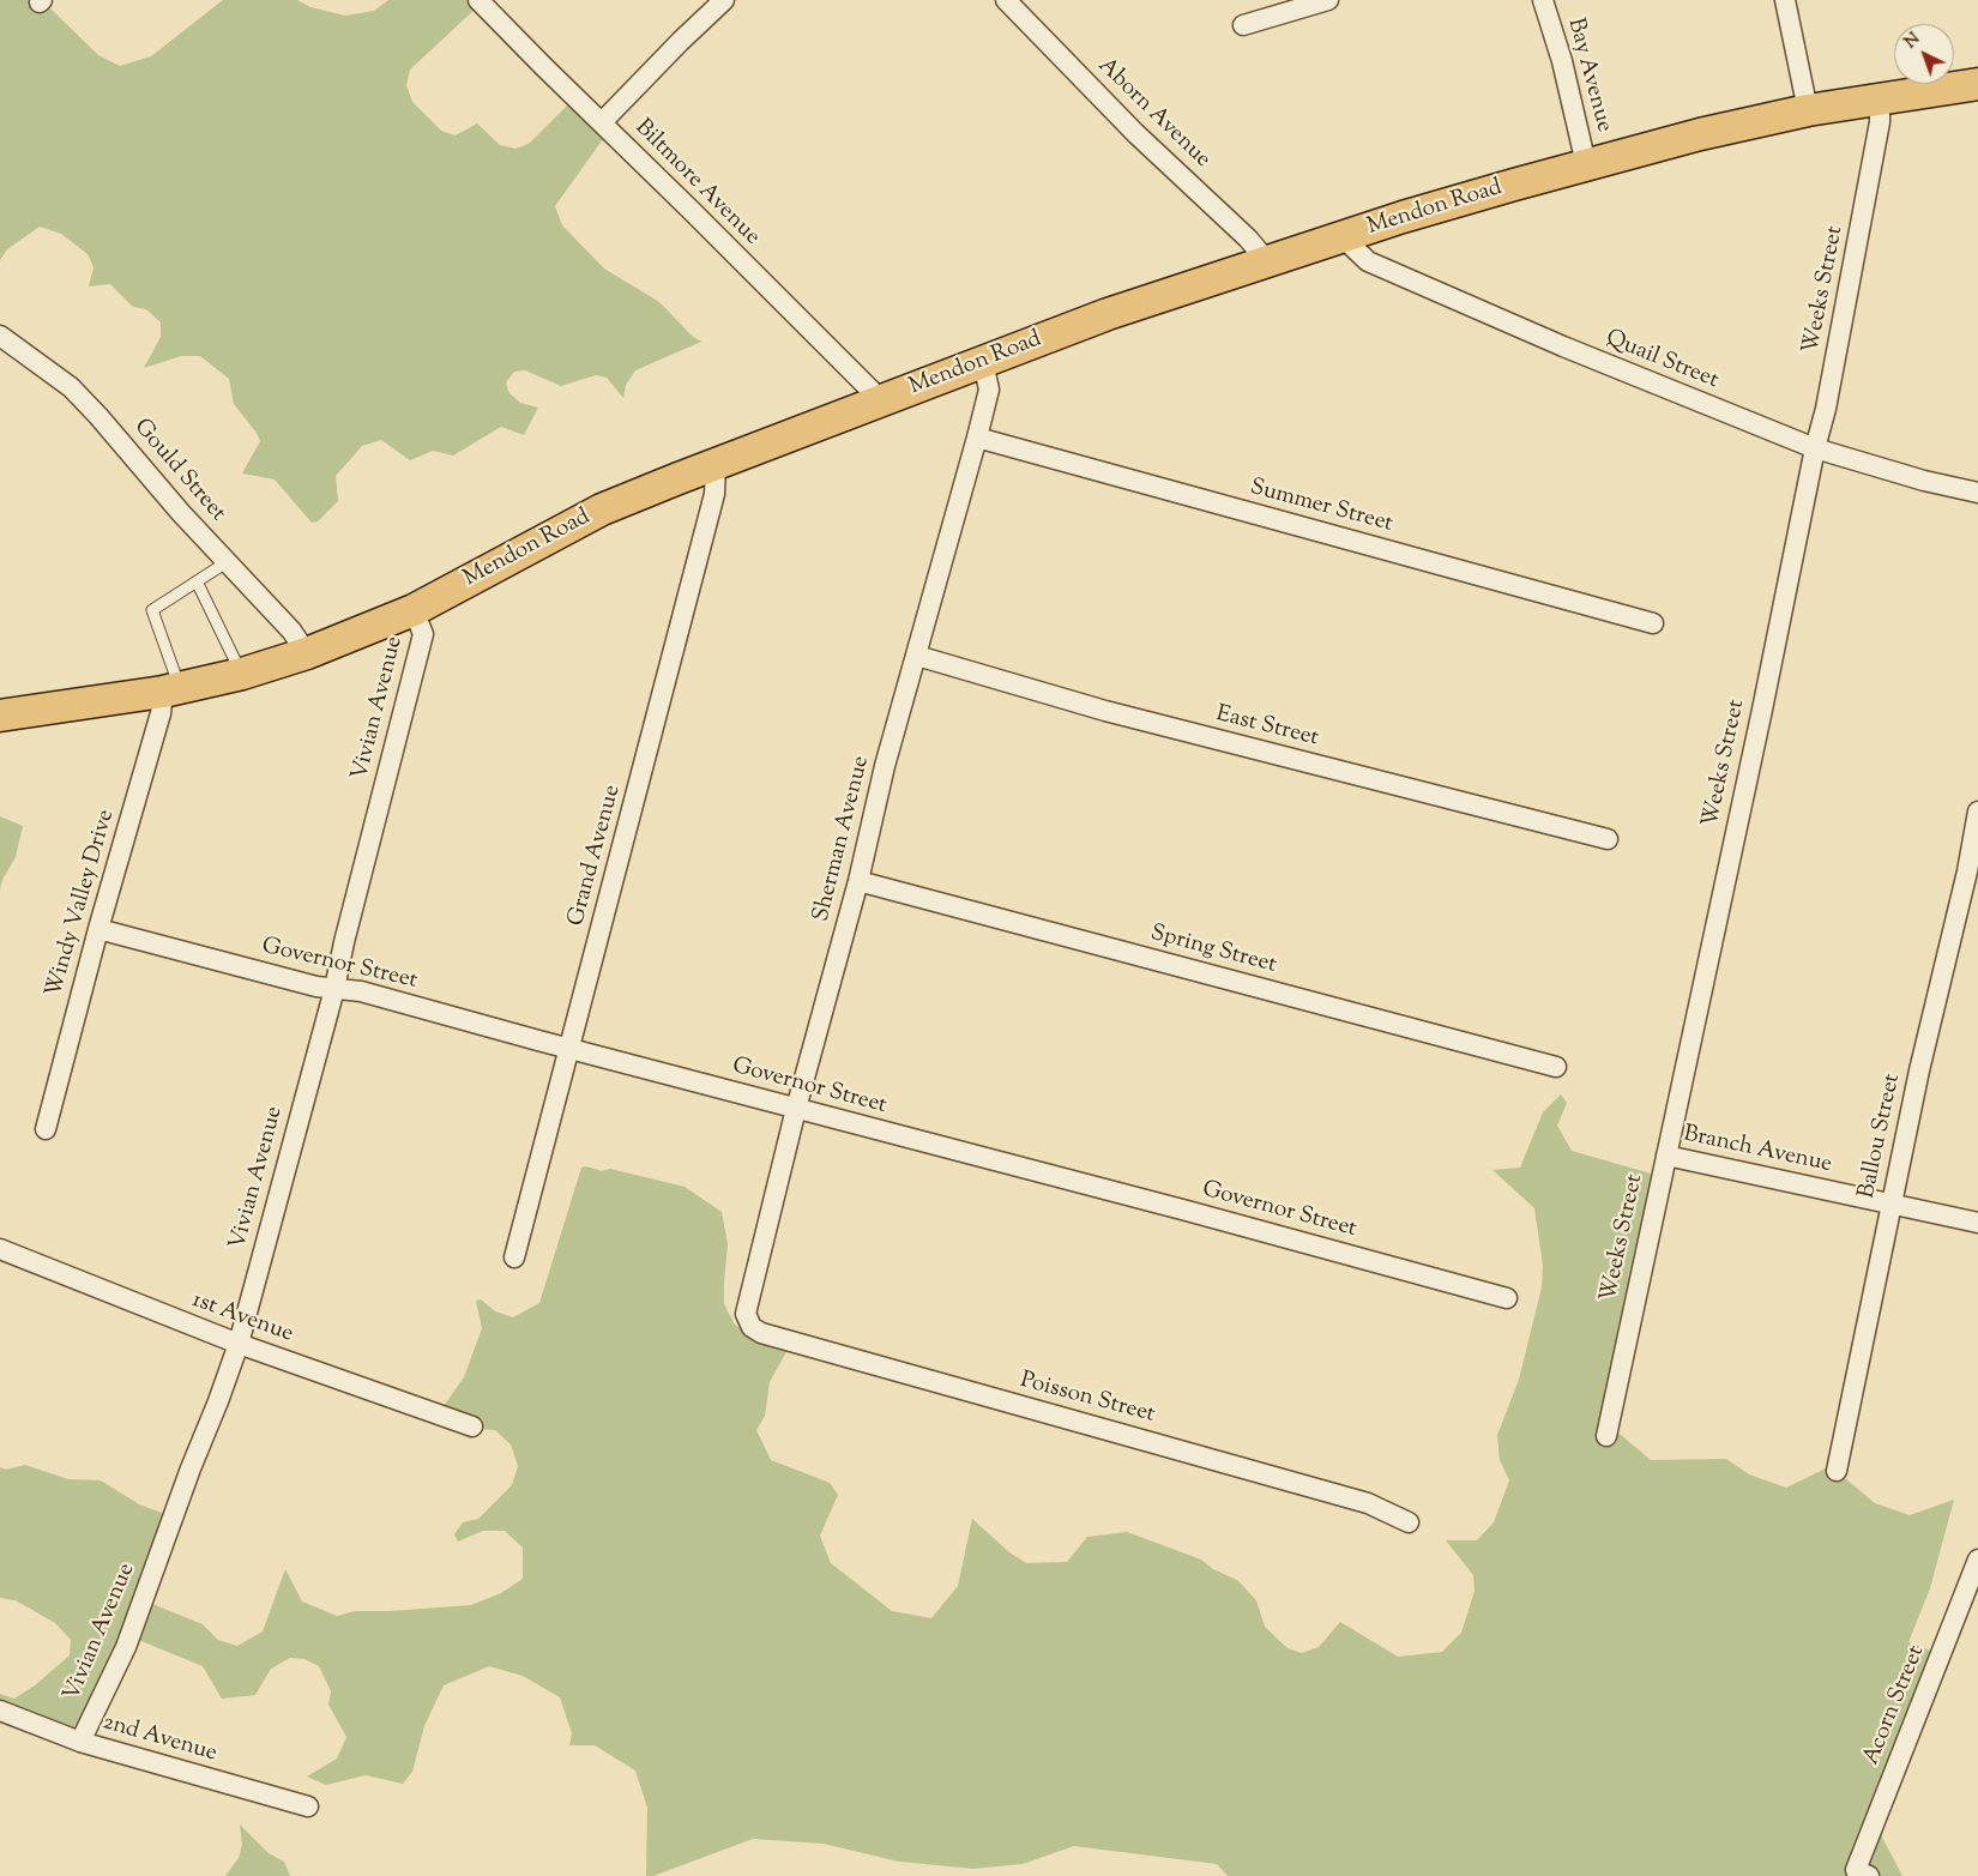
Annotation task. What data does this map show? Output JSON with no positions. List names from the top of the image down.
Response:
{
  "streets": {
    "main road": ["Mendon Road"],
    "street": [
      "Bay Avenue",
      "Aborn Avenue",
      "Biltmore Avenue",
      "Weeks Street",
      "Quail Street",
      "Gould Street",
      "Summer Street",
      "Vivian Avenue",
      "East Street",
      "Sherman Avenue",
      "Grand Avenue",
      "Windy Valley Drive",
      "Spring Street",
      "Governor Street",
      "Ballou Street",
      "Branch Avenue",
      "1st Avenue",
      "Poisson Street",
      "Acorn Street",
      "2nd Avenue"
    ]
  },
  "crossings": [
    ["Bay Avenue", "Mendon Road"],
    ["Aborn Avenue", "Mendon Road"],
    ["Biltmore Avenue", "Mendon Road"],
    ["Mendon Road", "Weeks Street"],
    ["Mendon Road", "Quail Street"],
    ["Mendon Road", "Gould Street"],
    ["Mendon Road", "Vivian Avenue"],
    ["Mendon Road", "Sherman Avenue"],
    ["Mendon Road", "Grand Avenue"],
    ["Mendon Road", "Windy Valley Drive"],
    ["Weeks Street", "Quail Street"],
    ["Weeks Street", "Branch Avenue"],
    ["Summer Street", "Sherman Avenue"],
    ["Vivian Avenue", "Governor Street"],
    ["Vivian Avenue", "1st Avenue"],
    ["Vivian Avenue", "2nd Avenue"],
    ["East Street", "Sherman Avenue"],
    ["Sherman Avenue", "Spring Street"],
    ["Sherman Avenue", "Governor Street"],
    ["Sherman Avenue", "Poisson Street"],
    ["Grand Avenue", "Governor Street"],
    ["Windy Valley Drive", "Governor Street"],
    ["Ballou Street", "Branch Avenue"]
  ],
  "north": "top left"
}
